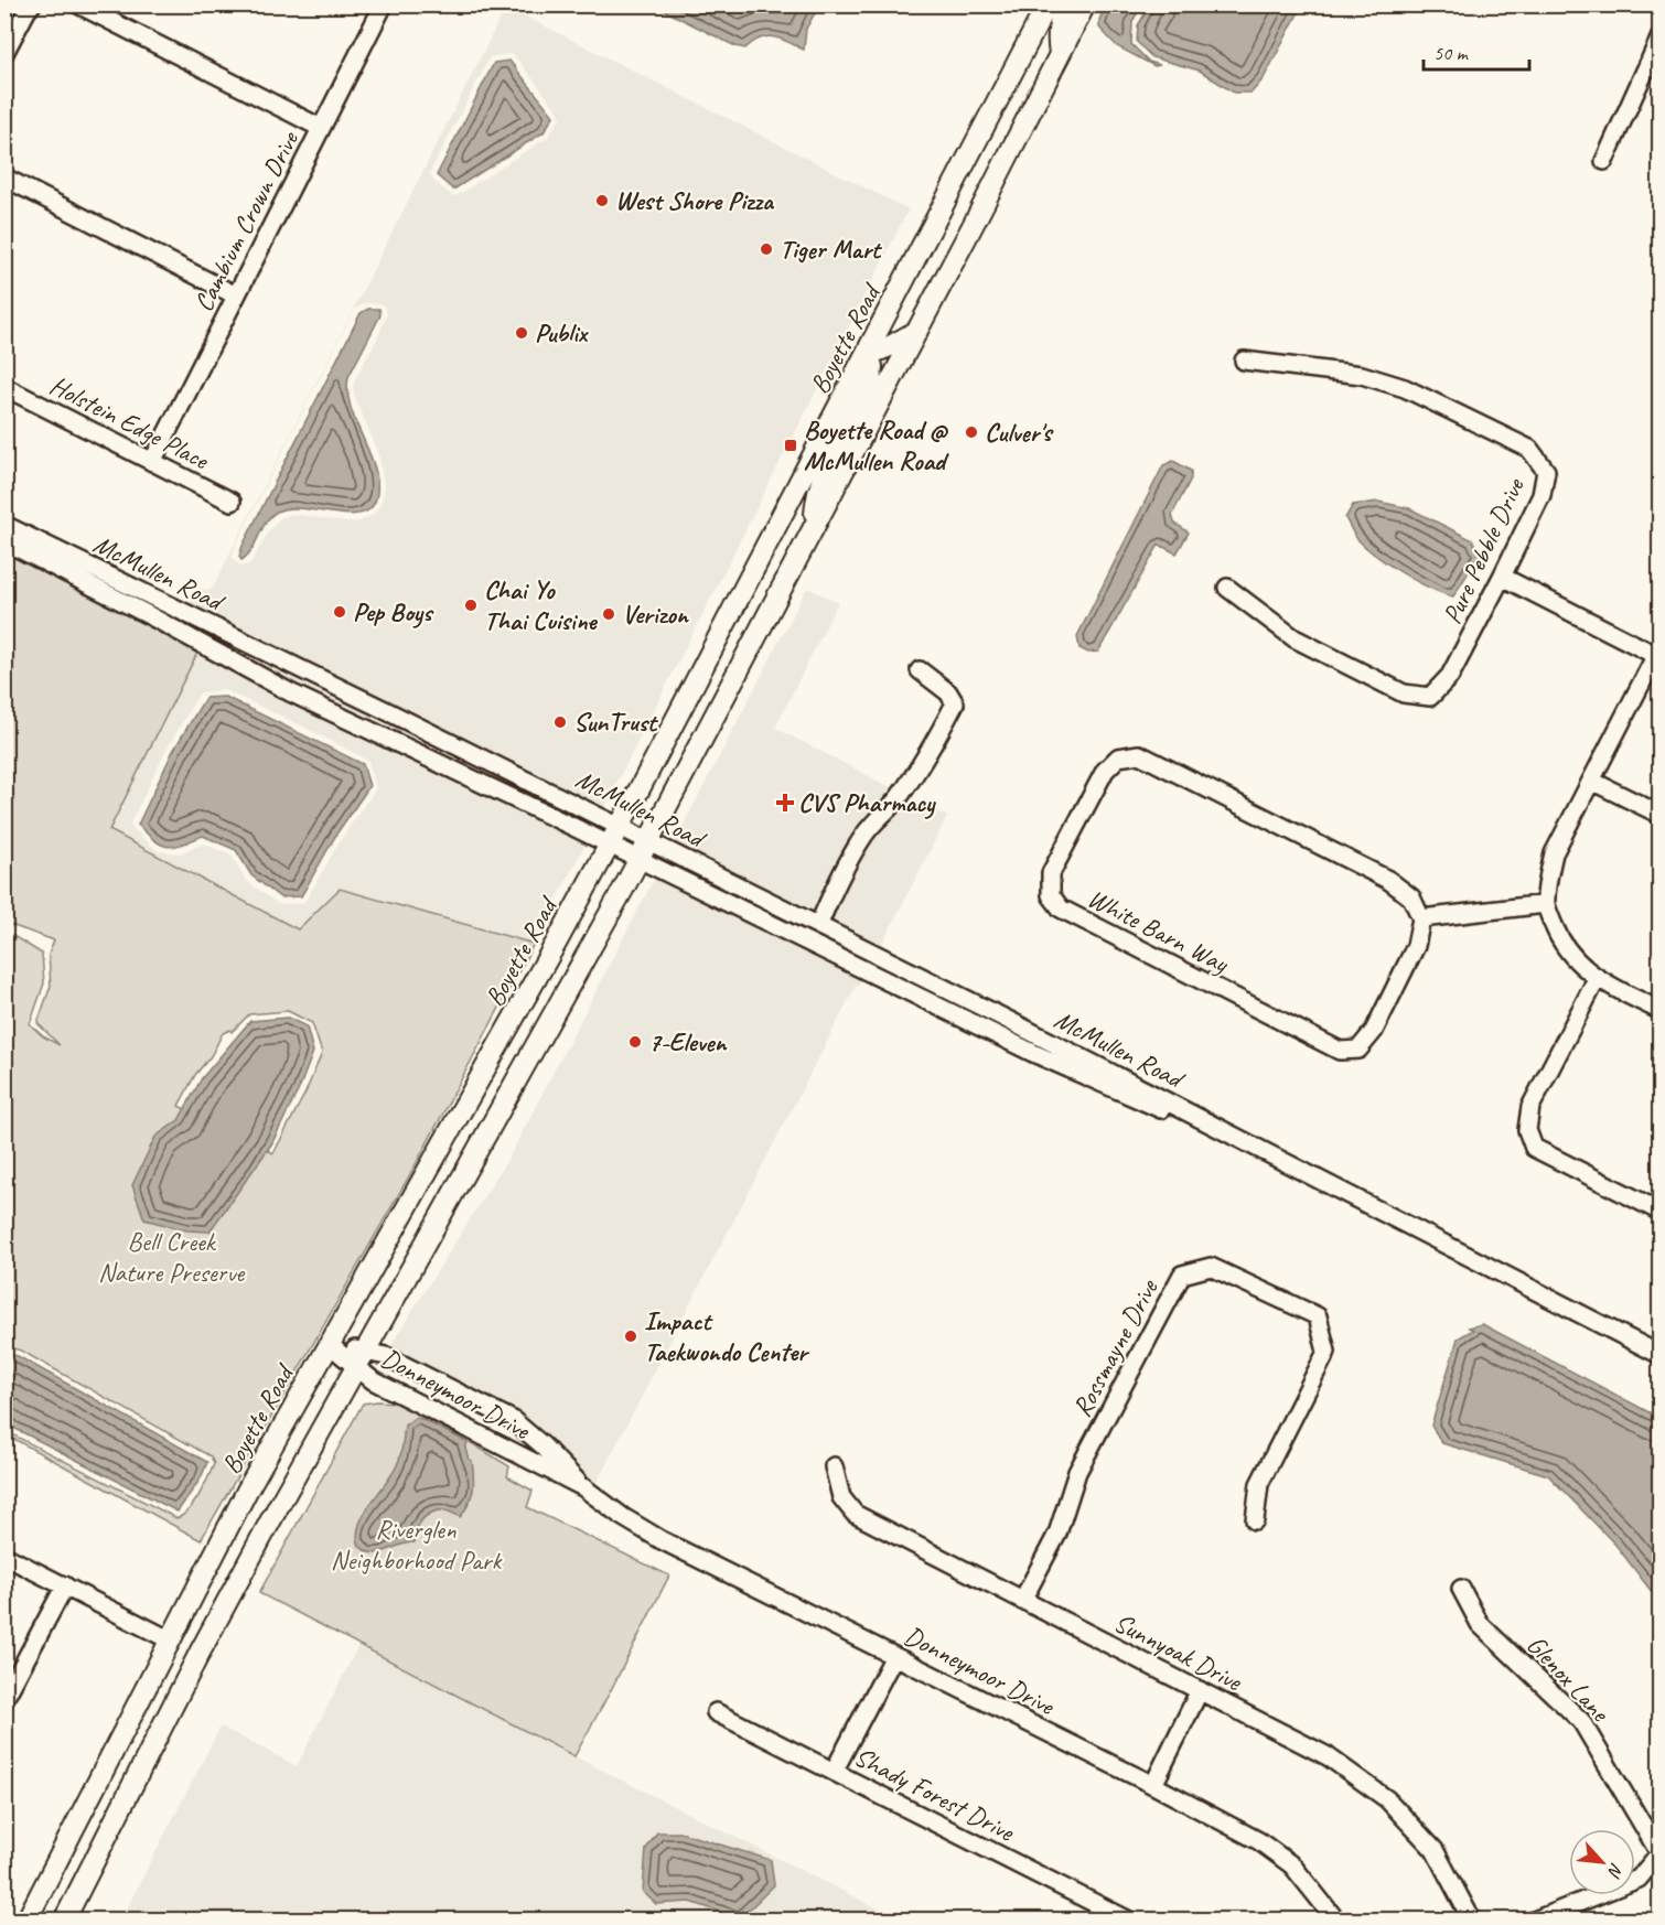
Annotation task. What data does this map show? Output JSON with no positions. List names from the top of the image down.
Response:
{
  "streets": {
    "main road": ["Boyette Road"],
    "street": [
      "Cambium Crown Drive",
      "Holstein Edge Place",
      "Pure Pebble Drive",
      "McMullen Road",
      "White Barn Way",
      "Rossmayne Drive",
      "Donneymoor Drive",
      "Sunnyoak Drive",
      "Glenox Lane",
      "Shady Forest Drive"
    ]
  },
  "crossings": [
    ["Cambium Crown Drive", "Holstein Edge Place"],
    ["Boyette Road", "McMullen Road"],
    ["Boyette Road", "Donneymoor Drive"],
    ["Rossmayne Drive", "Sunnyoak Drive"]
  ],
  "parks": ["Bell Creek Nature Preserve", "Riverglen Neighborhood Park"],
  "places": {
    "other": [
      "West Shore Pizza",
      "Tiger Mart",
      "Publix",
      "Culver's",
      "Chai Yo Thai Cuisine",
      "Pep Boys",
      "Verizon",
      "SunTrust",
      "7-Eleven",
      "Impact Taekwondo Center"
    ],
    "transit": ["Boyette Road @ McMullen Road"],
    "health": ["CVS Pharmacy"]
  },
  "scale_bar": "50 m",
  "north": "bottom right"
}
